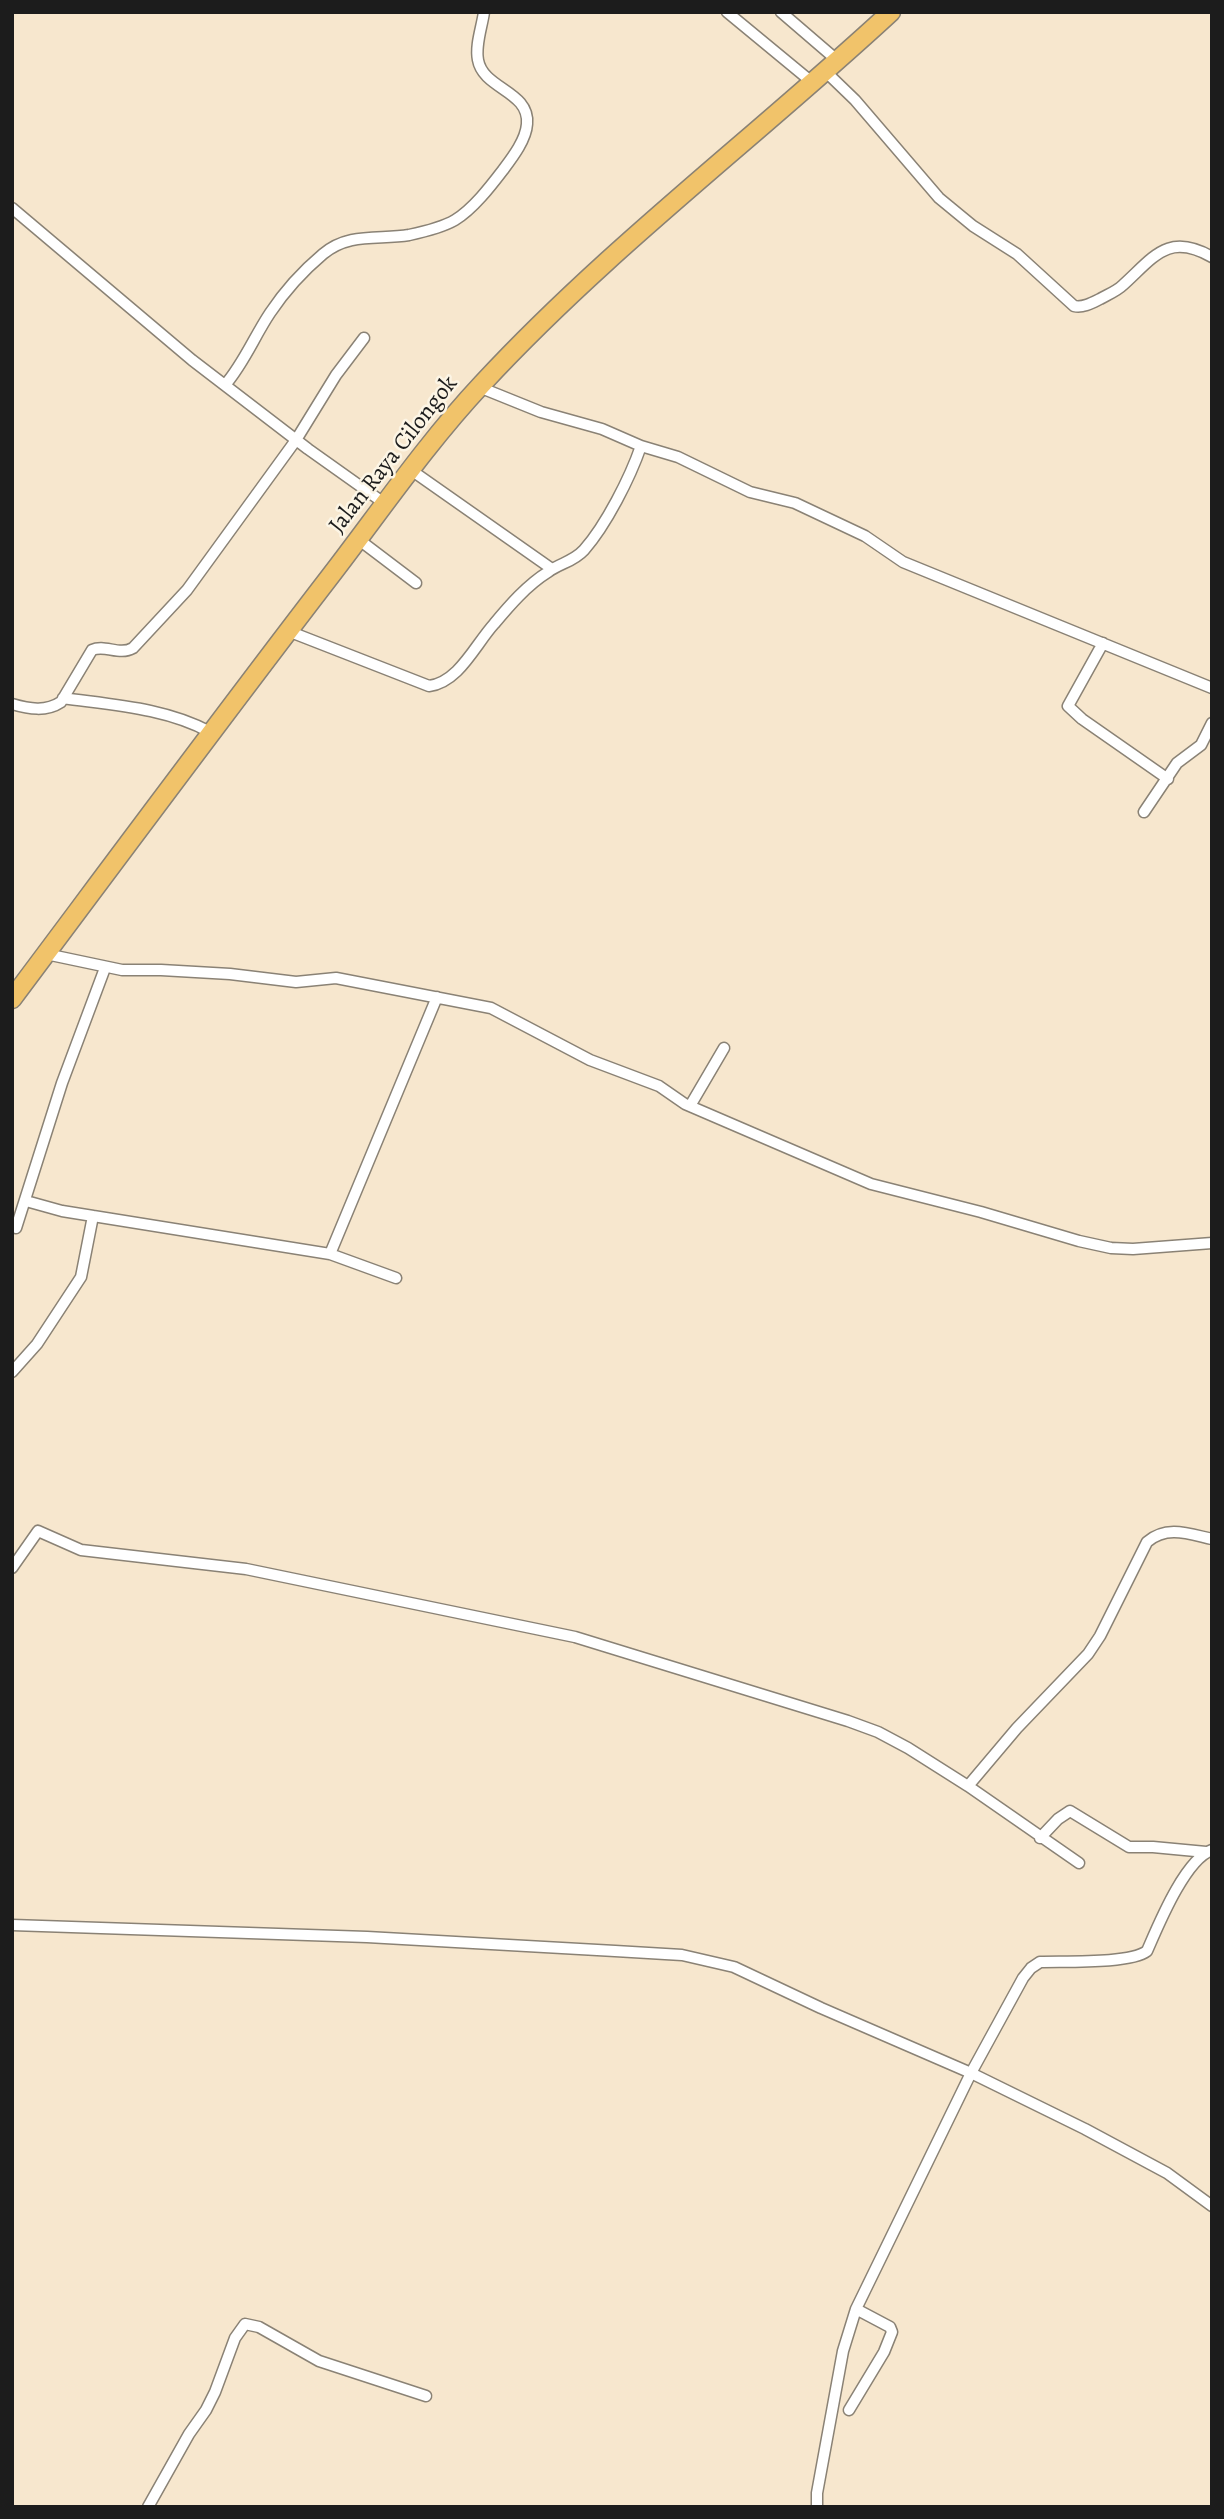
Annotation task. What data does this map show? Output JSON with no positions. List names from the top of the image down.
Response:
{
  "streets": {
    "highway": ["Jalan Raya Cilongok"]
  }
}
